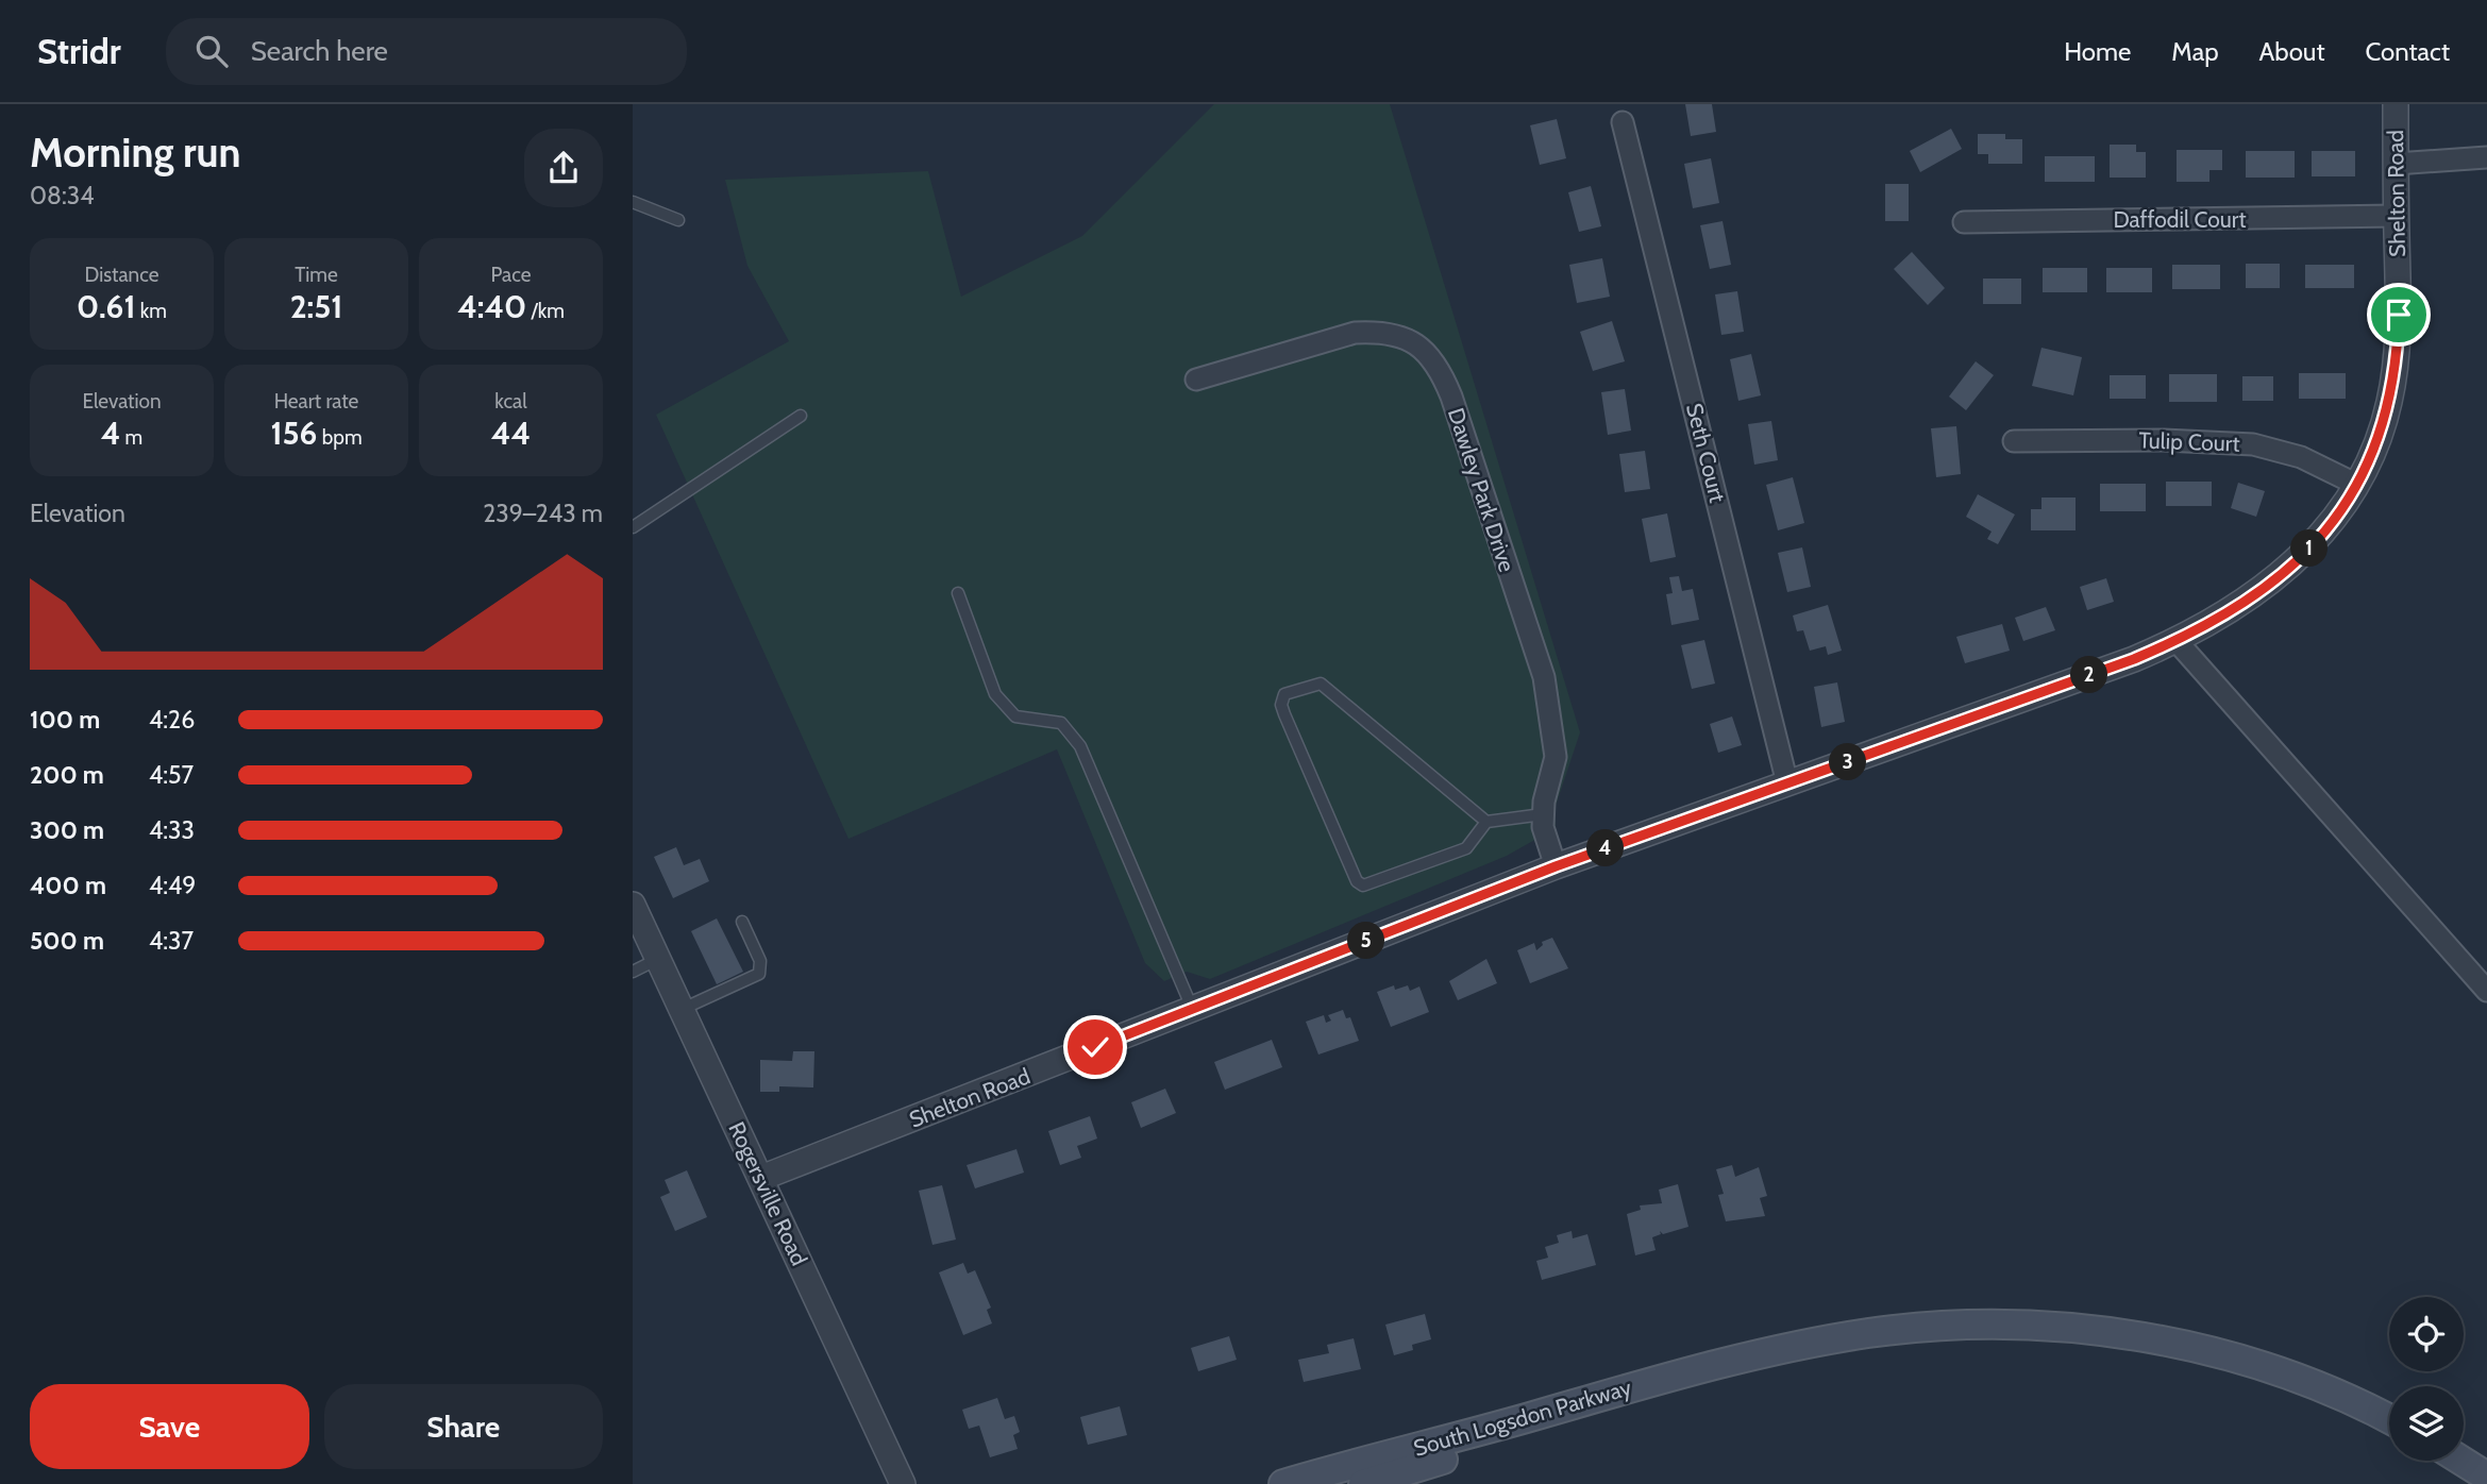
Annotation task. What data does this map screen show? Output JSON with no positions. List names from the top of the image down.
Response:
{
  "streets": {
    "main road": ["South Logsdon Parkway"],
    "street": [
      "Shelton Road",
      "Daffodil Court",
      "Tulip Court",
      "Seth Court",
      "Dawley Park Drive",
      "Rogersville Road"
    ]
  },
  "crossings": [
    ["Shelton Road", "Daffodil Court"],
    ["Shelton Road", "Tulip Court"],
    ["Shelton Road", "Seth Court"],
    ["Shelton Road", "Dawley Park Drive"],
    ["Shelton Road", "Rogersville Road"]
  ],
  "page": {
    "header": "Stridr",
    "search": "Search here",
    "nav": [
      "Home",
      "Map",
      "About",
      "Contact"
    ],
    "heading": ["Morning run", "08:34"],
    "stats": [
      ["Distance", "0.61 km"],
      ["Time", "2:51"],
      ["Pace", "4:40 /km"],
      ["Elevation", "4 m"],
      ["Heart rate", "156 bpm"],
      ["kcal", "44"]
    ],
    "chart": ["Elevation", "239–243 m"],
    "pins": [
      "1",
      "2",
      "3",
      "4",
      "5"
    ],
    "list": [
      {
        "name": "100 m",
        "note": "4:26"
      },
      {
        "name": "200 m",
        "note": "4:57"
      },
      {
        "name": "300 m",
        "note": "4:33"
      },
      {
        "name": "400 m",
        "note": "4:49"
      },
      {
        "name": "500 m",
        "note": "4:37"
      }
    ],
    "buttons": ["Save", "Share"]
  }
}
